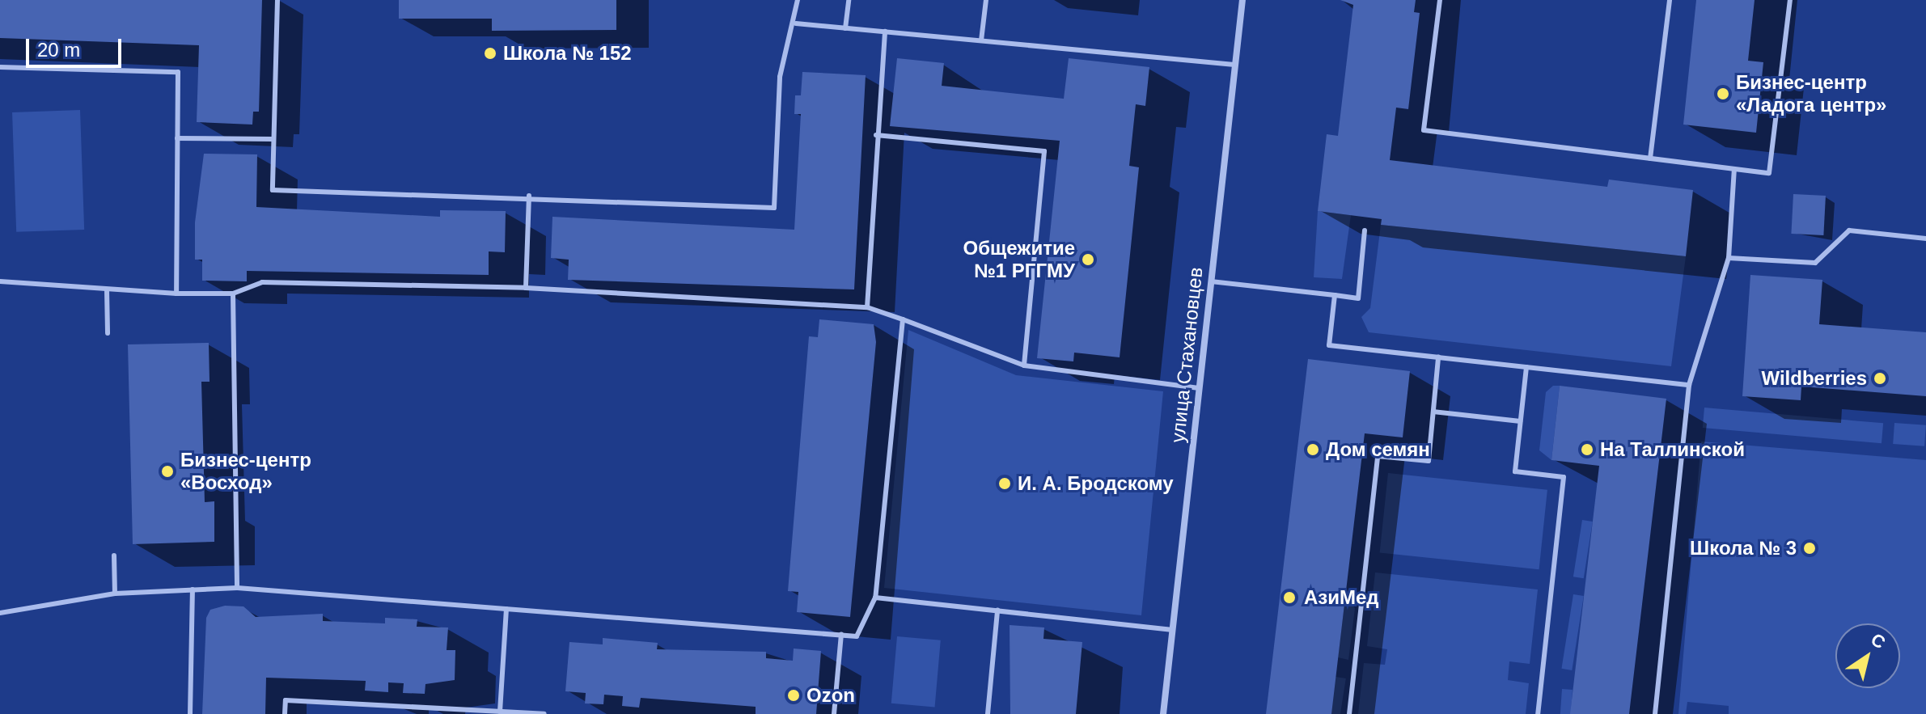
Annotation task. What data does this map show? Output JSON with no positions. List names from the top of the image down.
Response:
{
  "streets": {
    "street": ["улица Стахановцев"]
  },
  "places": [
    "Школа № 152",
    "Бизнес-центр «Ладога центр»",
    "Общежитие №1 РГГМУ",
    "Wildberries",
    "Дом семян",
    "На Таллинской",
    "Бизнес-центр «Восход»",
    "И. А. Бродскому",
    "Школа № 3",
    "АзиМед",
    "Ozon"
  ],
  "scale_bar": "20 m",
  "north": "top right"
}
